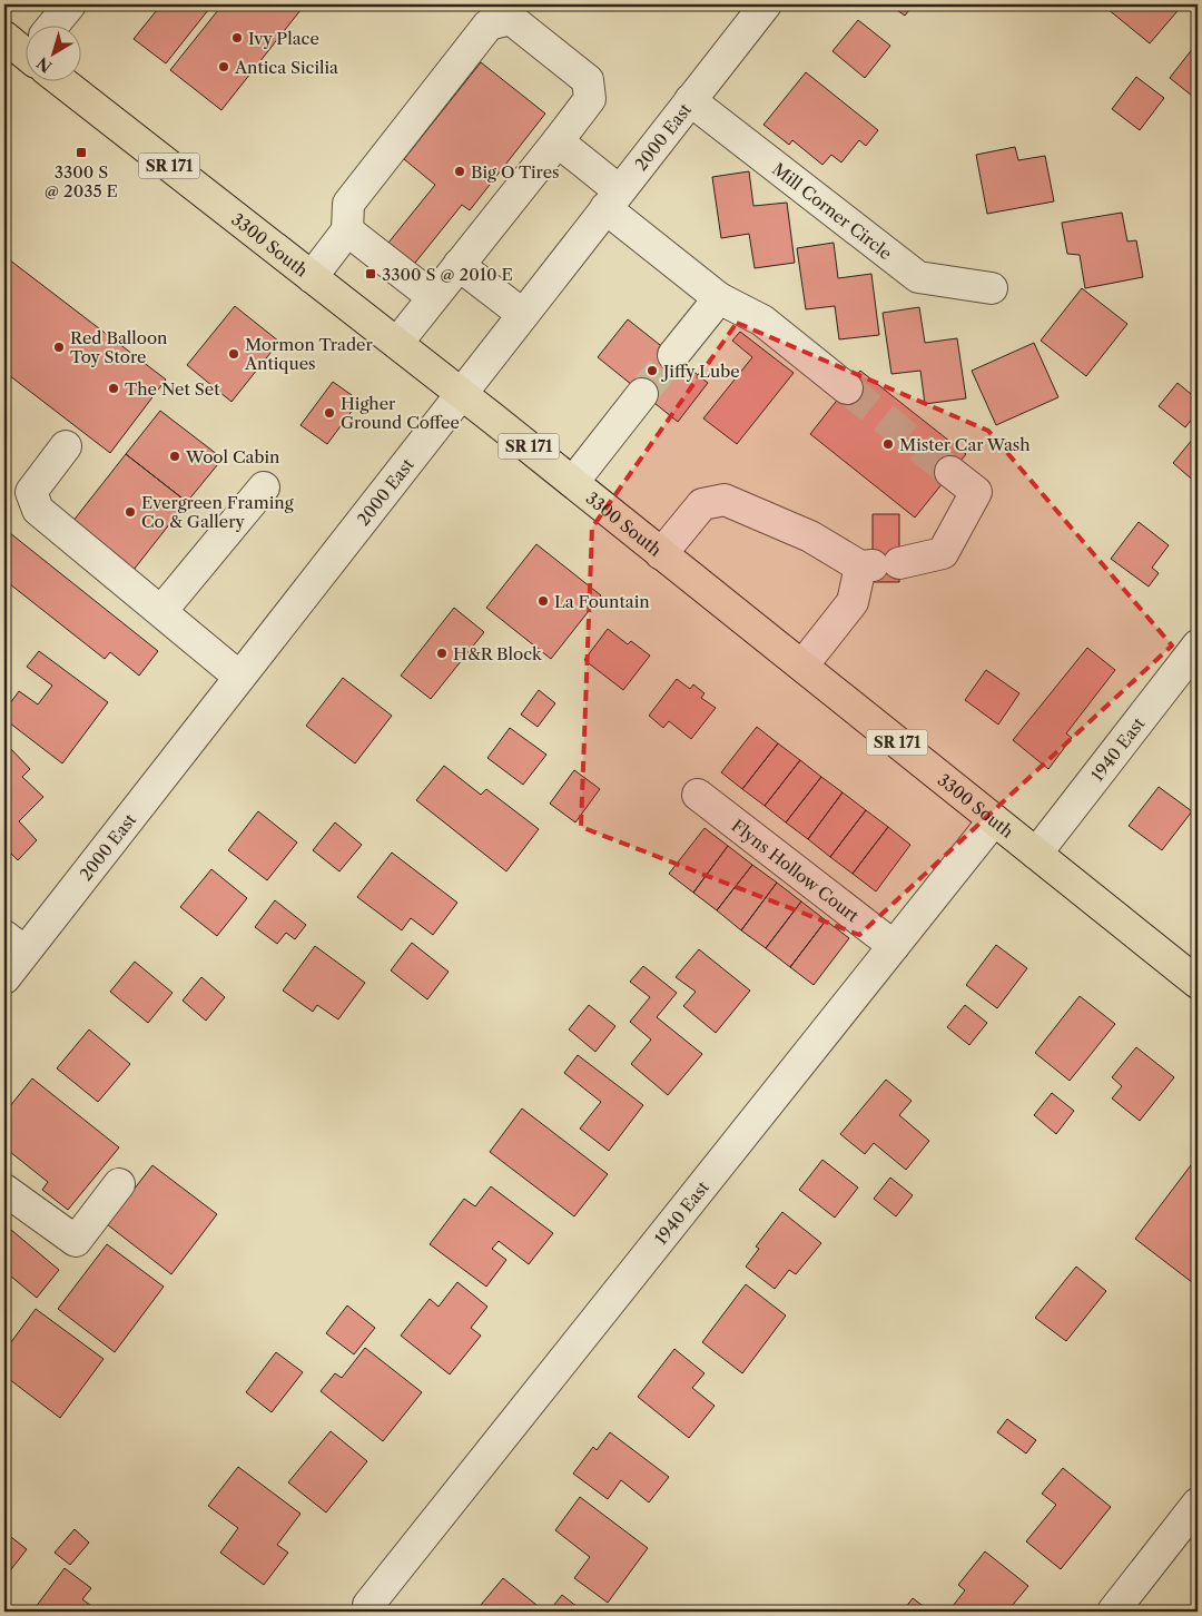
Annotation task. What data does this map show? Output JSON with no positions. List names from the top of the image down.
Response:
{
  "streets": {
    "main road": ["SR 171", "3300 South"],
    "street": [
      "2000 East",
      "Mill Corner Circle",
      "1940 East",
      "Flyns Hollow Court"
    ]
  },
  "crossings": [
    ["2000 East", "Mill Corner Circle"],
    ["2000 East", "3300 South"],
    ["3300 South", "1940 East"],
    ["1940 East", "Flyns Hollow Court"]
  ],
  "places": {
    "other": [
      "Ivy Place",
      "Antica Sicilia",
      "Big O Tires",
      "Red Balloon Toy Store",
      "Mormon Trader Antiques",
      "Jiffy Lube",
      "The Net Set",
      "Higher Ground Coffee",
      "Mister Car Wash",
      "Wool Cabin",
      "Evergreen Framing Co & Gallery",
      "La Fountain",
      "H&R Block"
    ],
    "transit": ["3300 S @ 2035 E", "3300 S @ 2010 E"]
  },
  "north": "bottom left"
}
